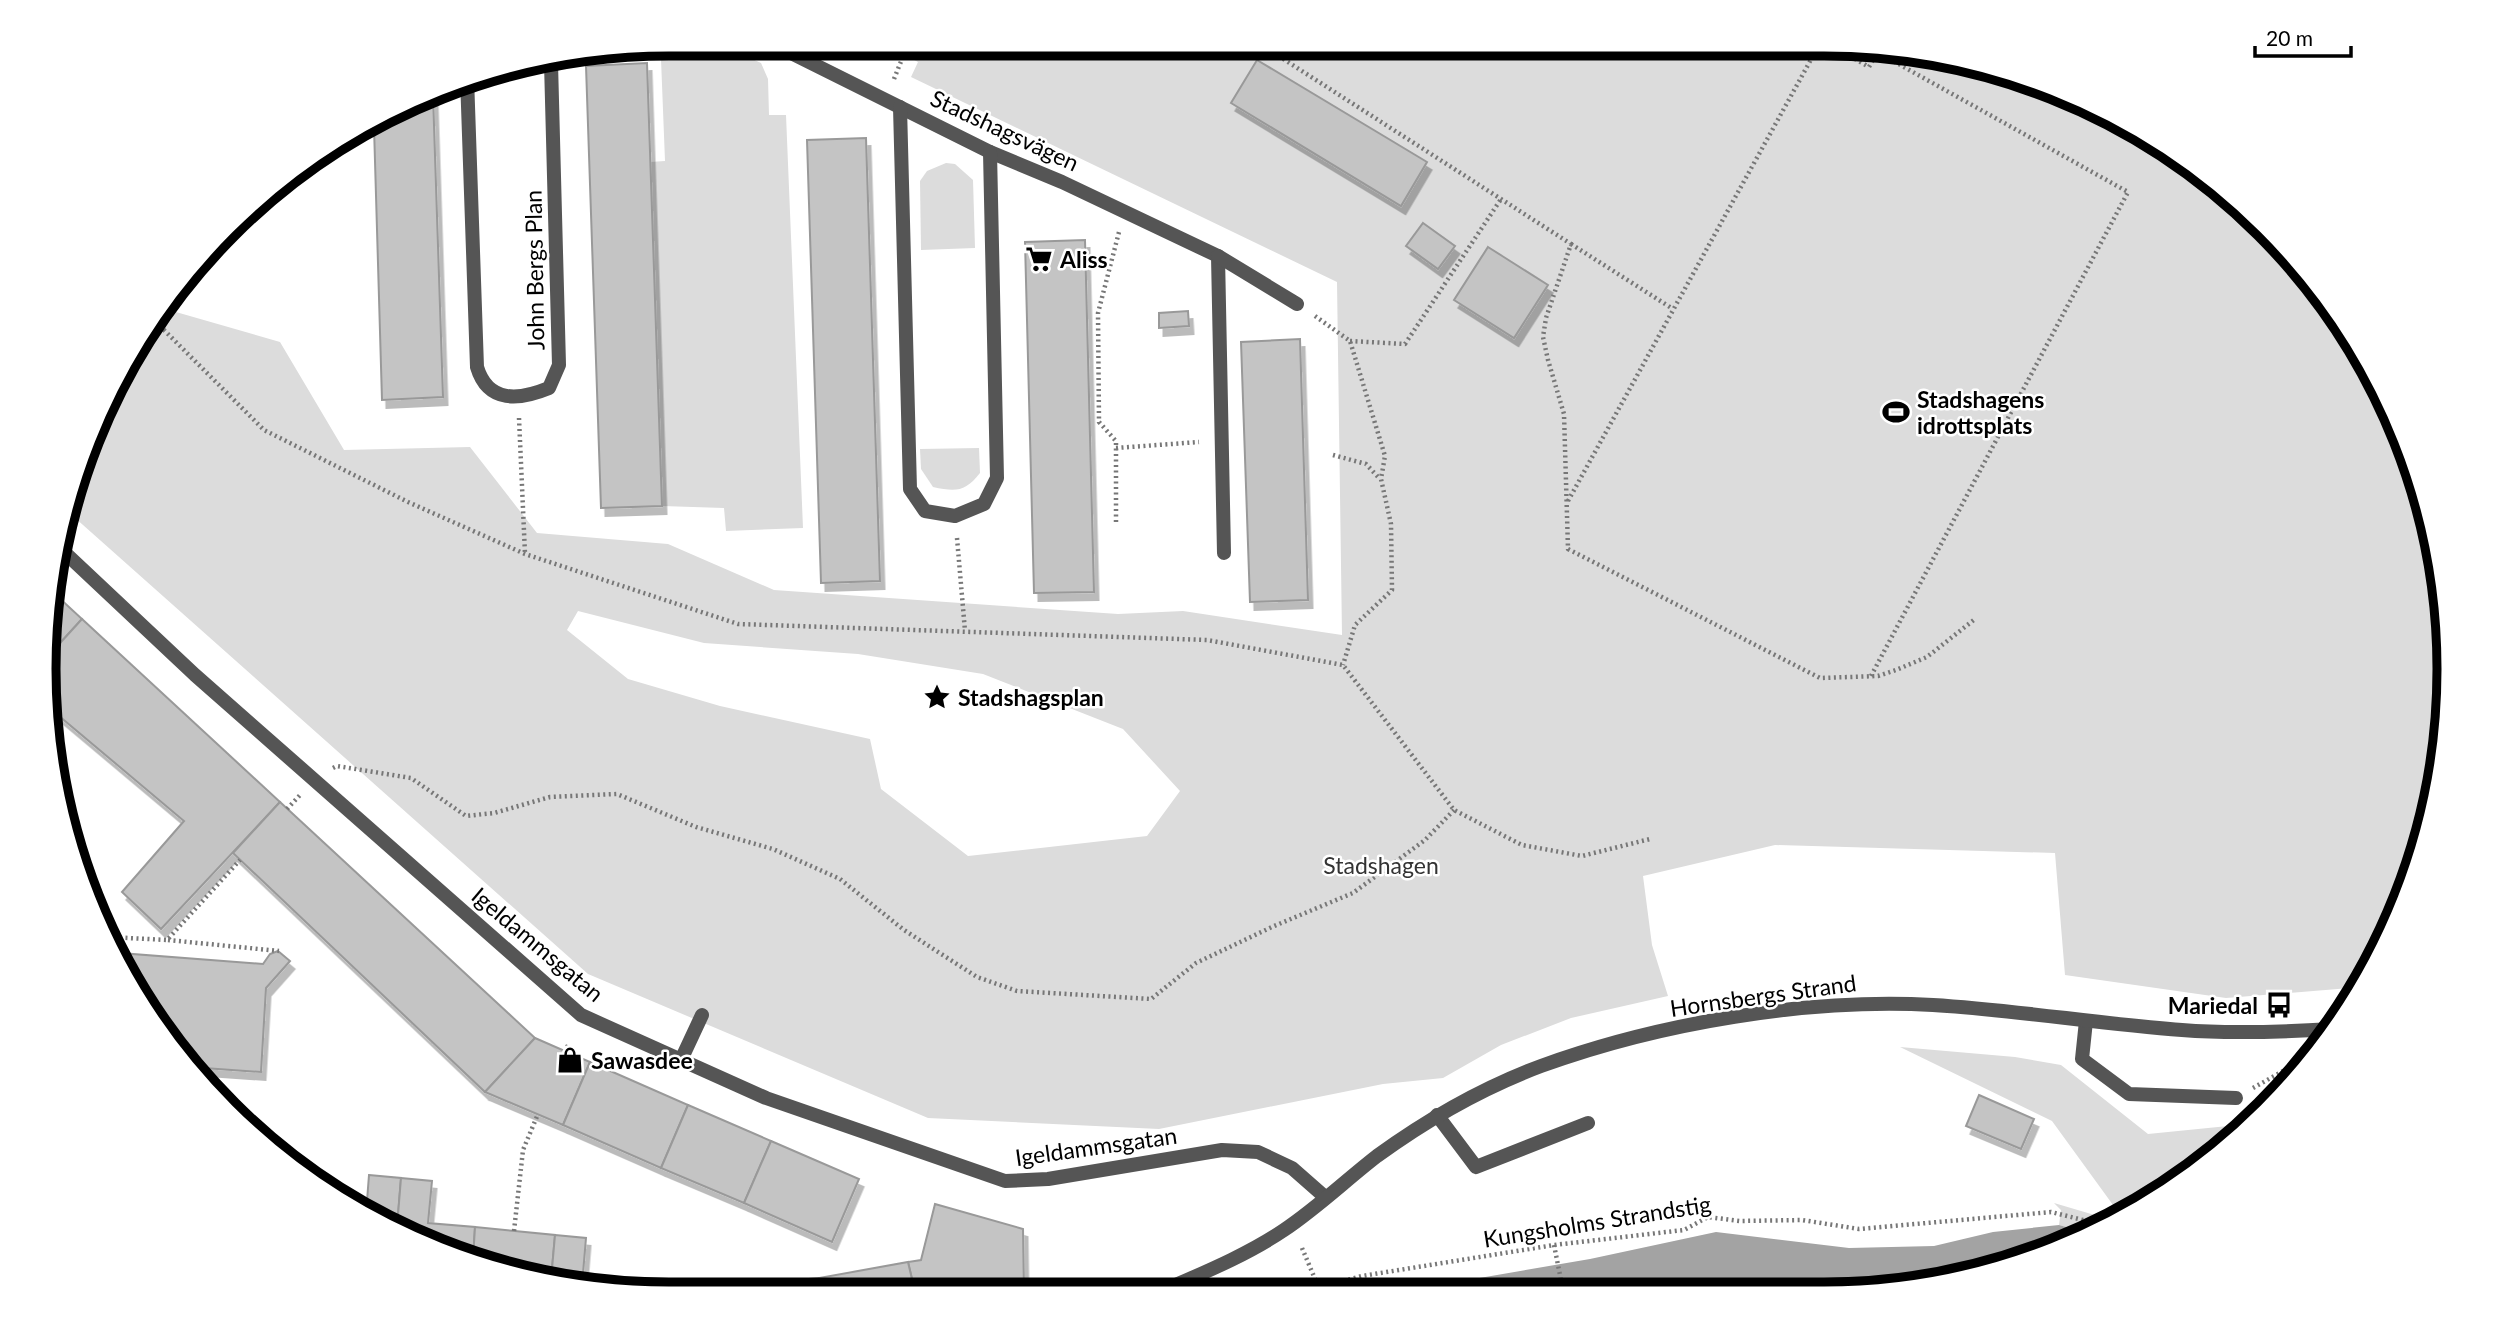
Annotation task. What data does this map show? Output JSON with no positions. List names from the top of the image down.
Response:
{
  "streets": {
    "street": [
      "Stadshagsvägen",
      "John Bergs Plan",
      "Igeldammsgatan",
      "Hornsbergs Strand"
    ],
    "path": ["Kungsholms Strandstig"]
  },
  "crossings": [
    ["Igeldammsgatan", "Hornsbergs Strand"]
  ],
  "parks": ["Stadshagen"],
  "places": {
    "supermarket": ["Aliss"],
    "sports": ["Stadshagens idrottsplats"],
    "place": ["Stadshagsplan"],
    "bus stop": ["Mariedal"],
    "shop": ["Sawasdee"]
  },
  "scale_bar": "20 m"
}
